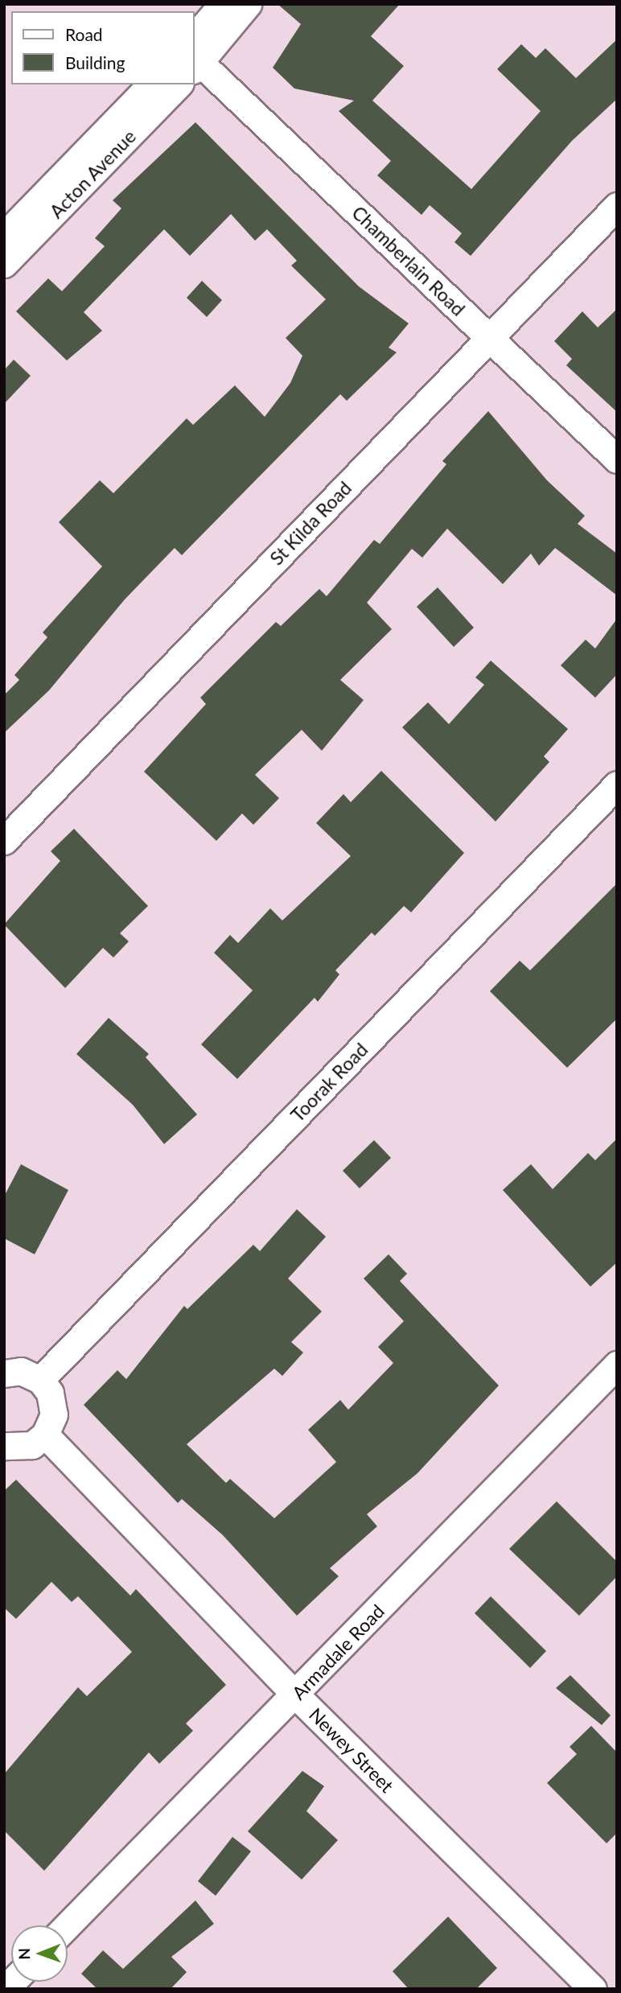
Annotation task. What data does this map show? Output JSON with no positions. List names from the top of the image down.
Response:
{
  "streets": {
    "street": [
      "Acton Avenue",
      "Chamberlain Road",
      "St Kilda Road",
      "Toorak Road",
      "Armadale Road",
      "Newey Street"
    ]
  },
  "crossings": [
    ["Chamberlain Road", "St Kilda Road"],
    ["Armadale Road", "Newey Street"]
  ],
  "legend": ["Road", "Building"],
  "north": "left"
}
